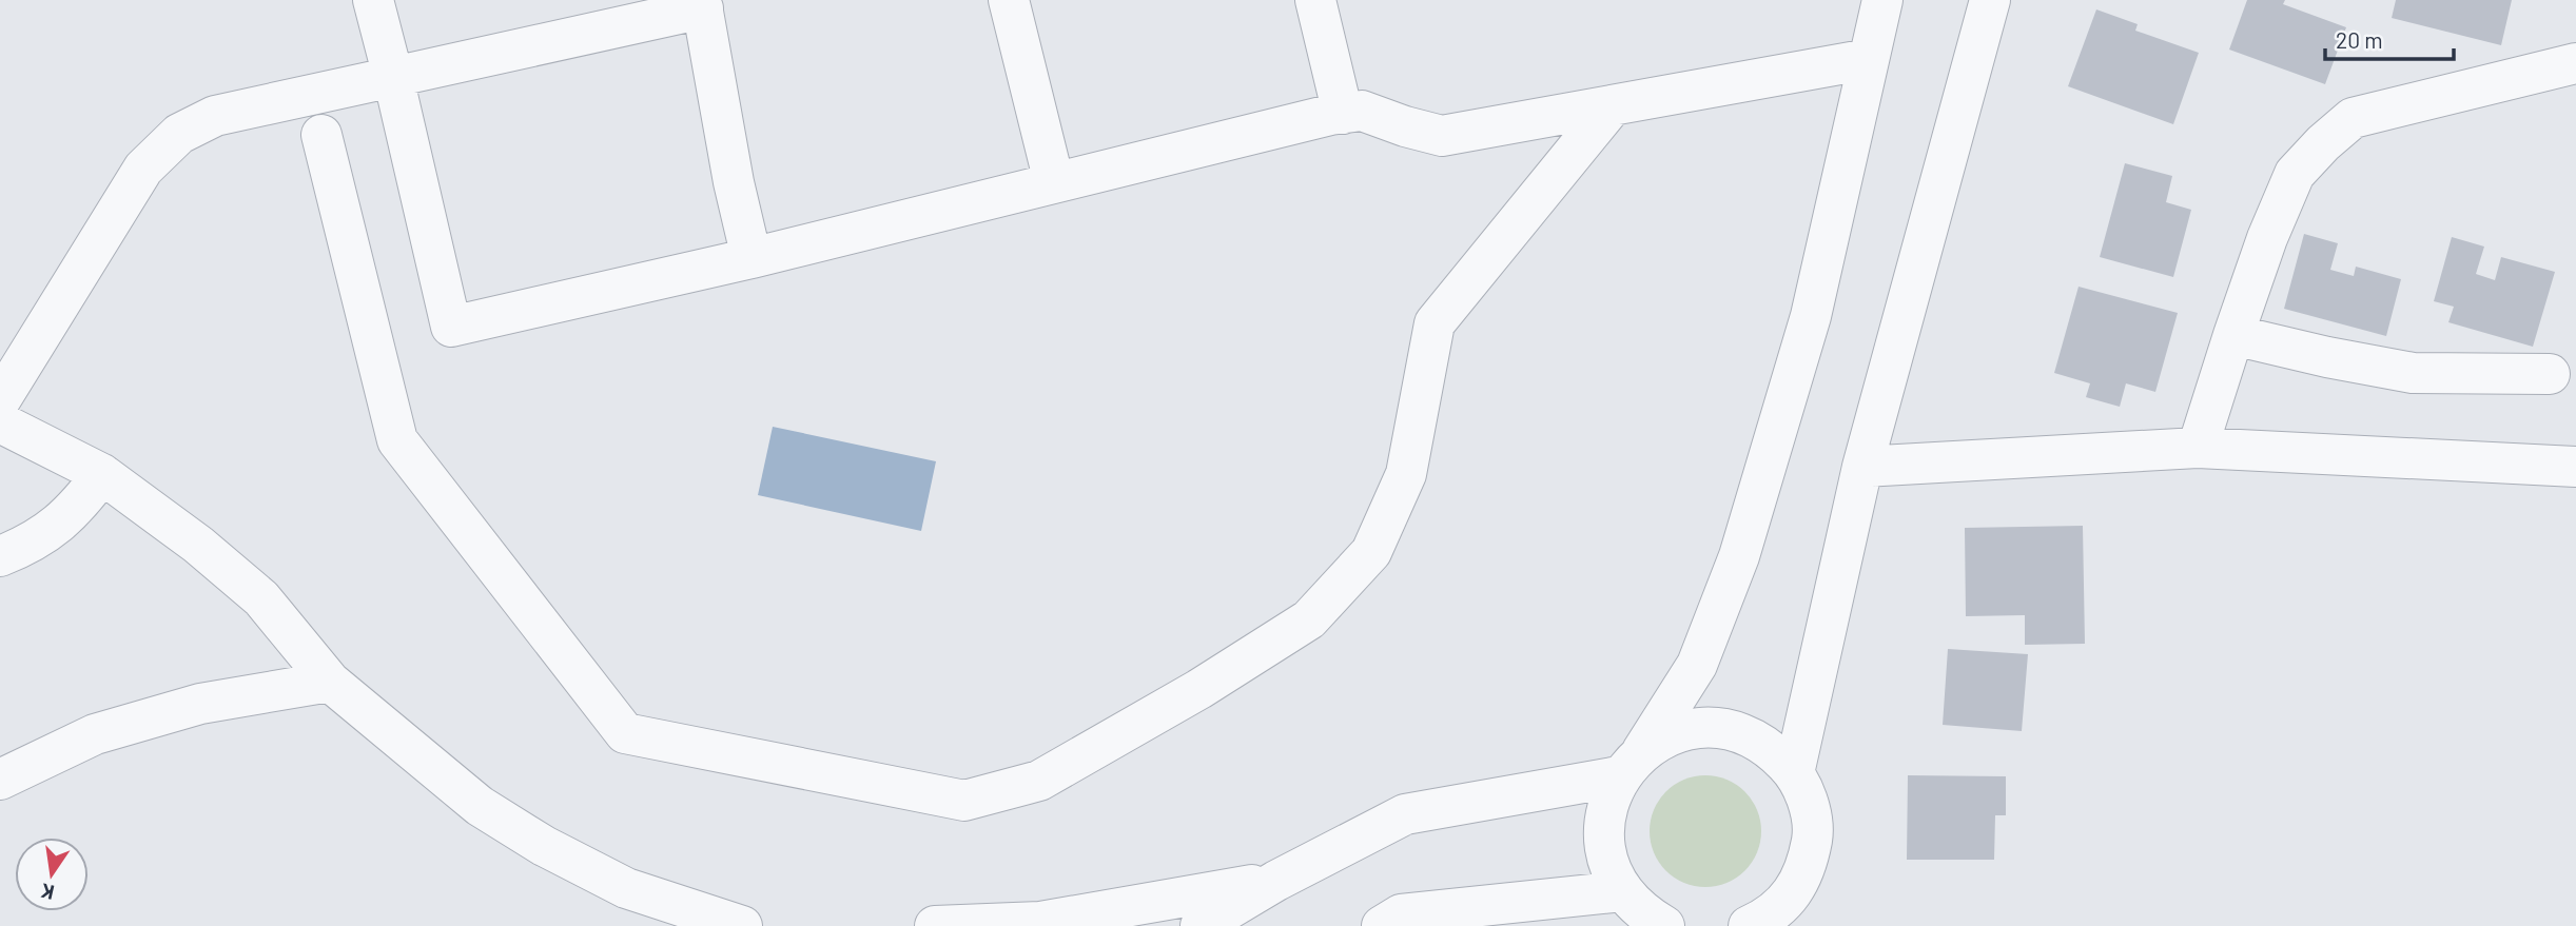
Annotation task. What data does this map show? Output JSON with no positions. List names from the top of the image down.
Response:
{
  "scale_bar": "20 m",
  "north": "bottom"
}
